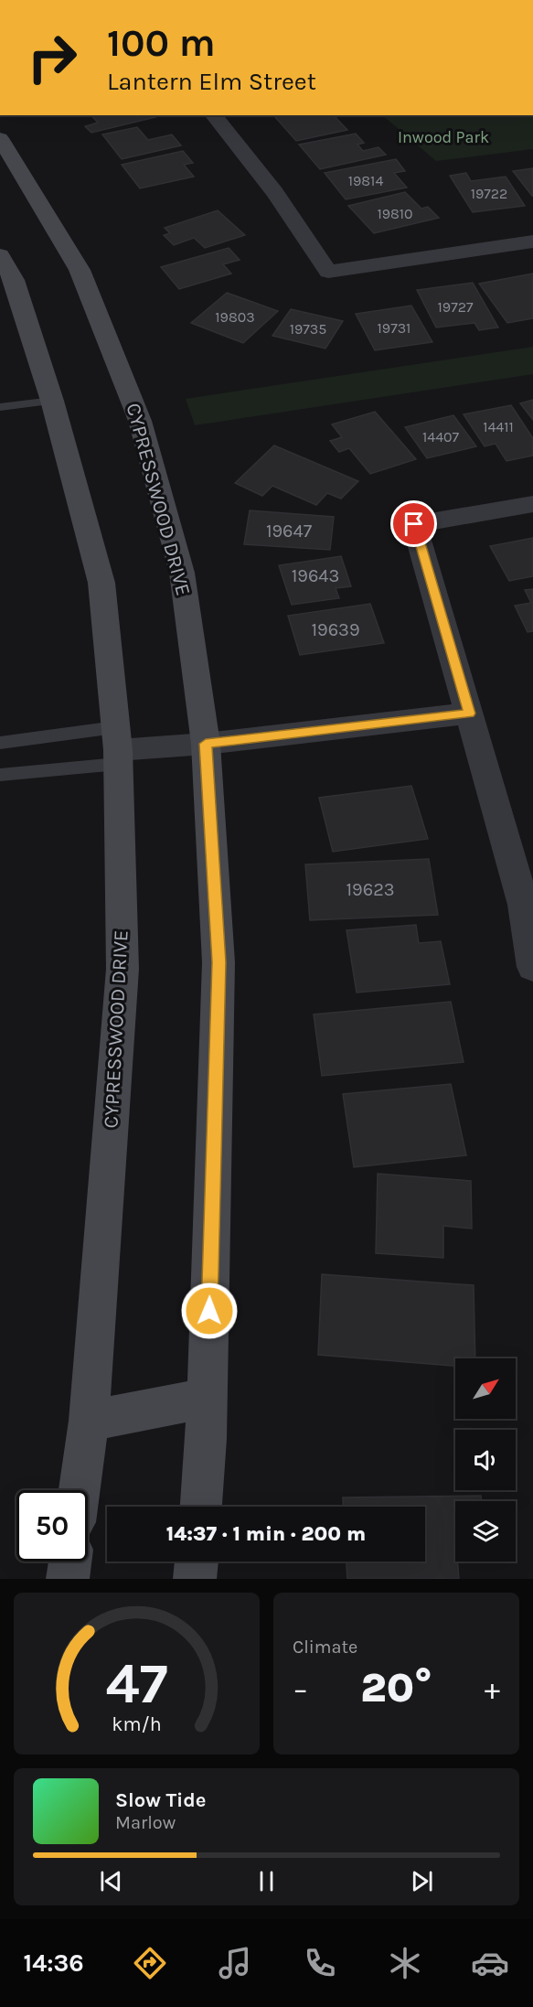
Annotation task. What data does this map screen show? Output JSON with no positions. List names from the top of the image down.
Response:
{
  "streets": {
    "main road": ["CYPRESSWOOD DRIVE"]
  },
  "parks": ["Inwood Park"],
  "house_numbers": [
    "19814",
    "19722",
    "19810",
    "19727",
    "19803",
    "19731",
    "19735",
    "14411",
    "14407",
    "19647",
    "19643",
    "19639",
    "19623"
  ],
  "north": "top right",
  "page": {
    "turn": ["100 m", "Lantern Elm Street"],
    "limit": "50",
    "trip": "14:37 · 1 min · 200 m",
    "tile": "Climate",
    "heat": ["−", "20°", "+"],
    "song": ["Slow Tide", "Marlow"],
    "tabs": "14:36",
    "gauge": ["47", "km/h"]
  }
}
